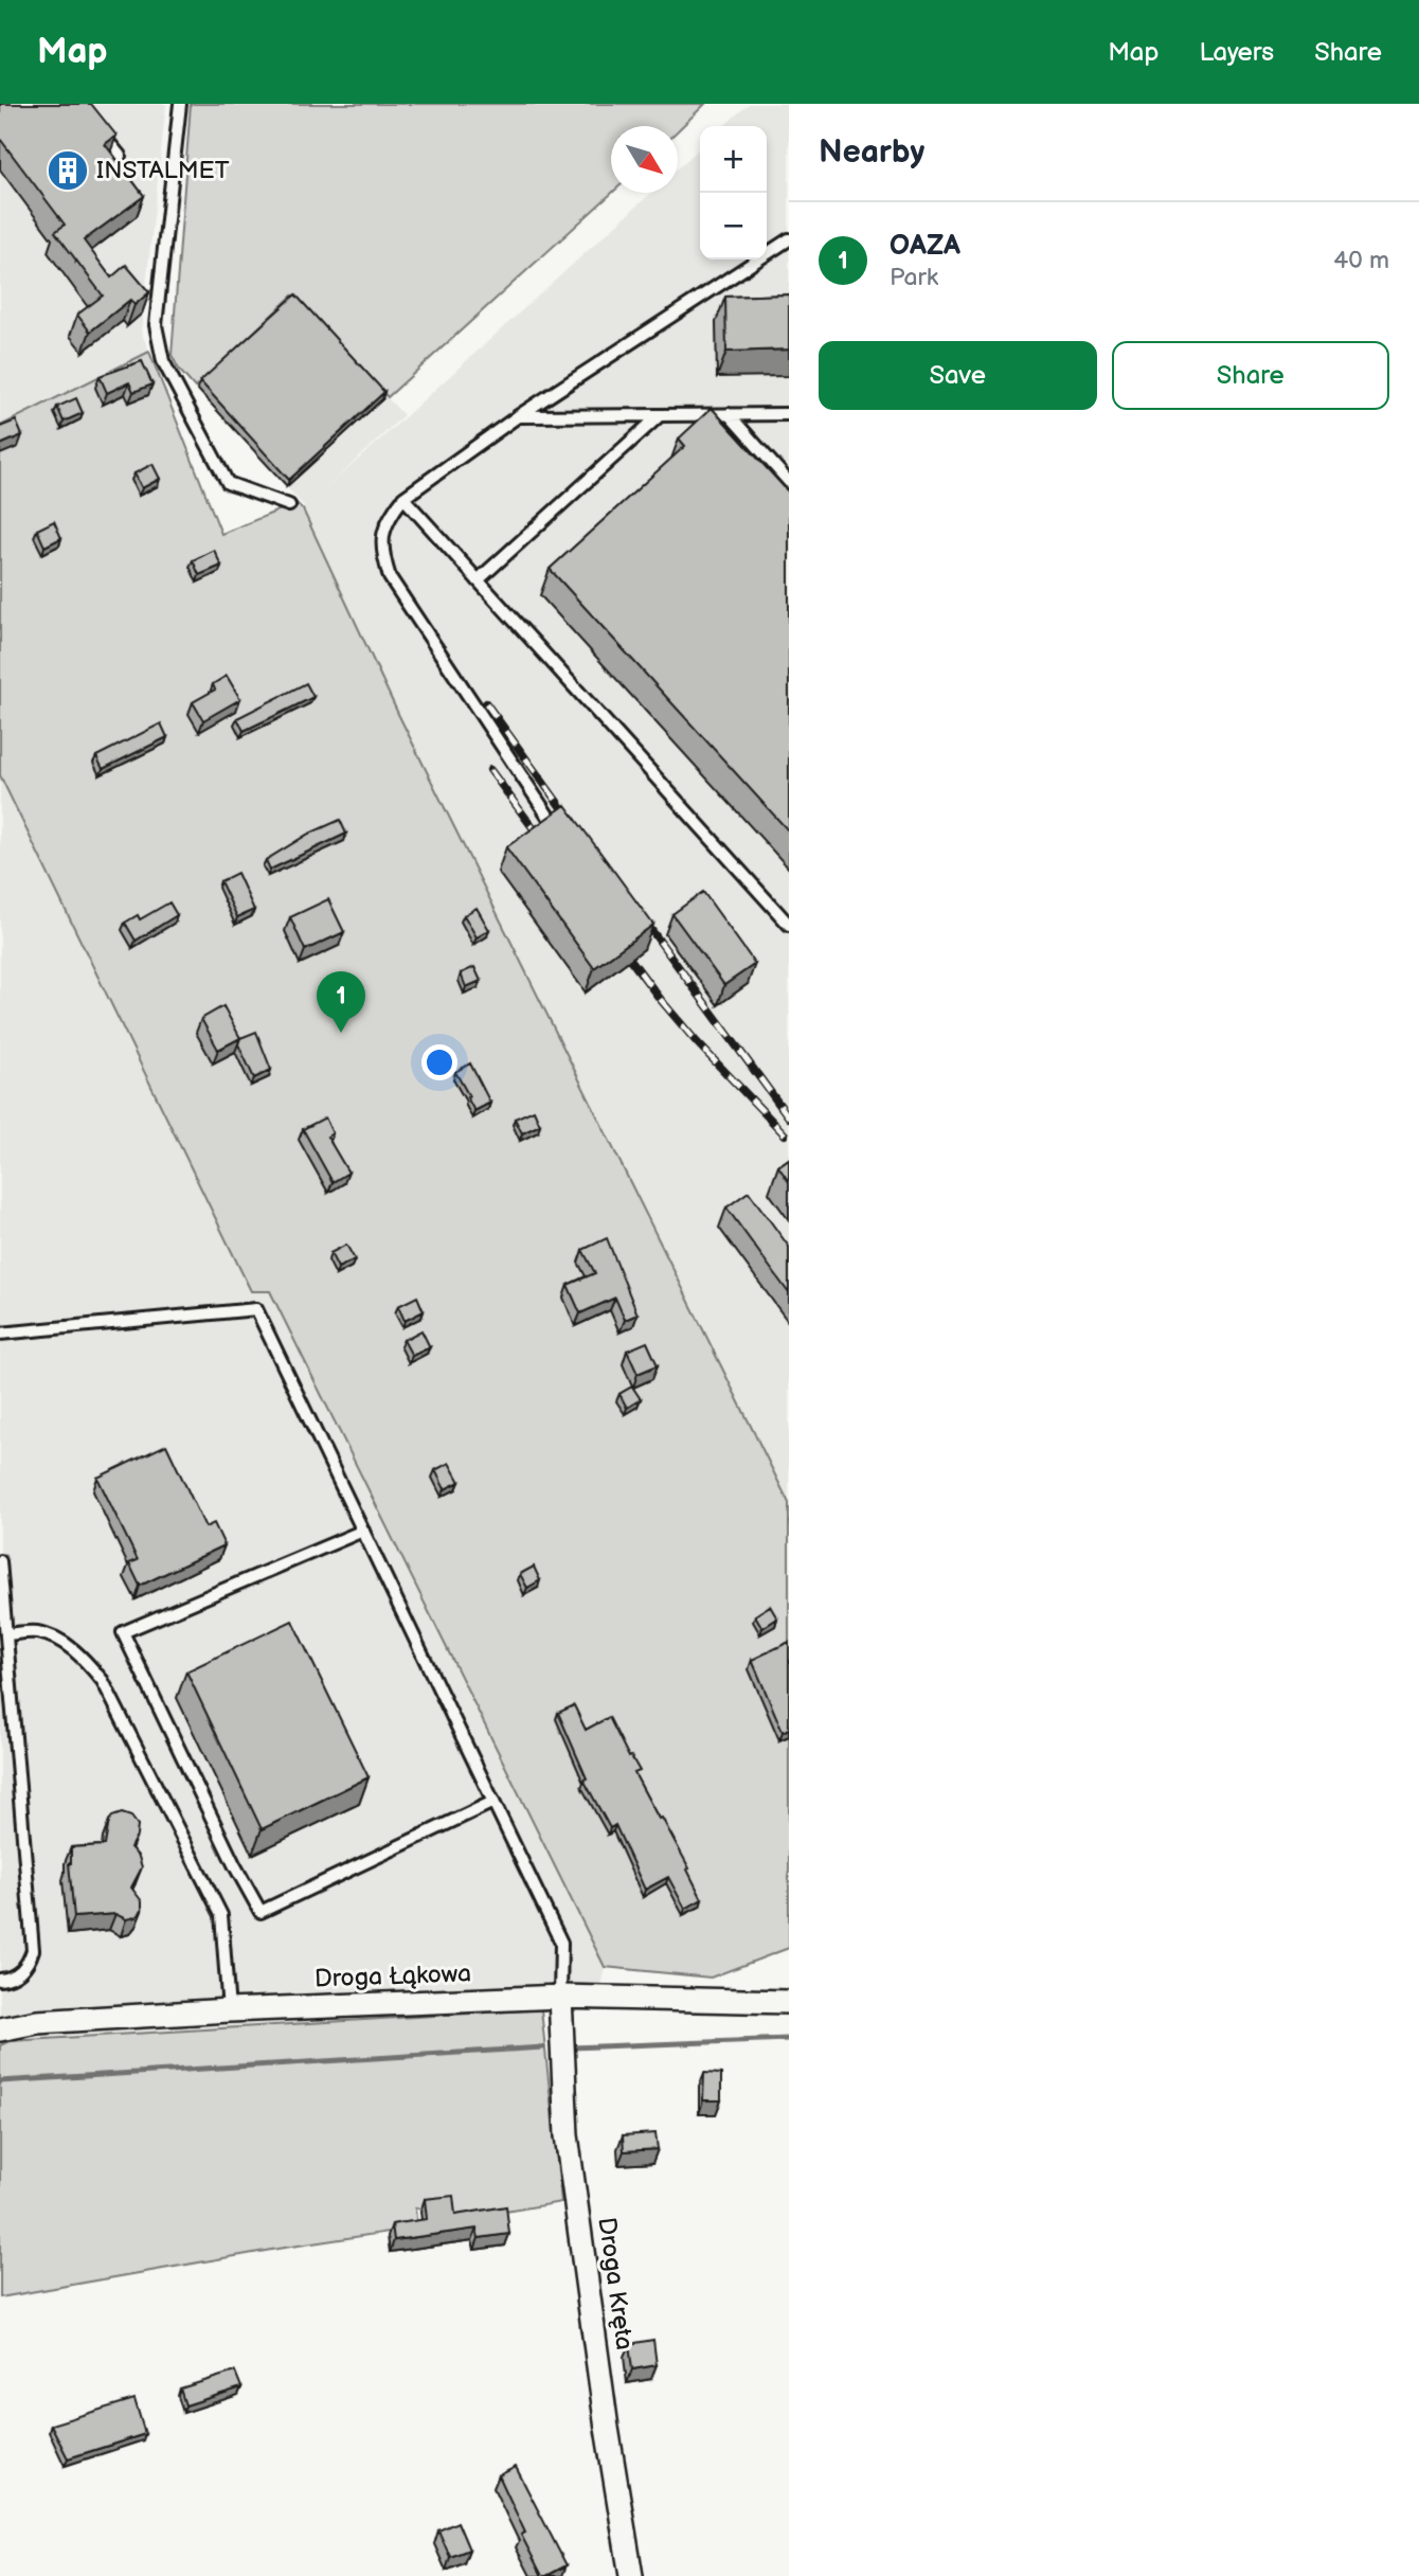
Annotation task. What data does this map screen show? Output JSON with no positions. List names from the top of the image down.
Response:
{
  "streets": {
    "street": ["Droga Łąkowa", "Droga Kręta"]
  },
  "crossings": [
    ["Droga Łąkowa", "Droga Kręta"]
  ],
  "places": {
    "building": ["INSTALMET"]
  },
  "north": "bottom right",
  "page": {
    "header": "Map",
    "nav": ["Map", "Layers", "Share"],
    "heading": "Nearby",
    "map_buttons": ["+", "−"],
    "list": [
      {
        "mark": "1",
        "name": "OAZA",
        "note": "Park",
        "value": "40 m"
      }
    ],
    "buttons": ["Save", "Share"],
    "pins": "1"
  }
}
